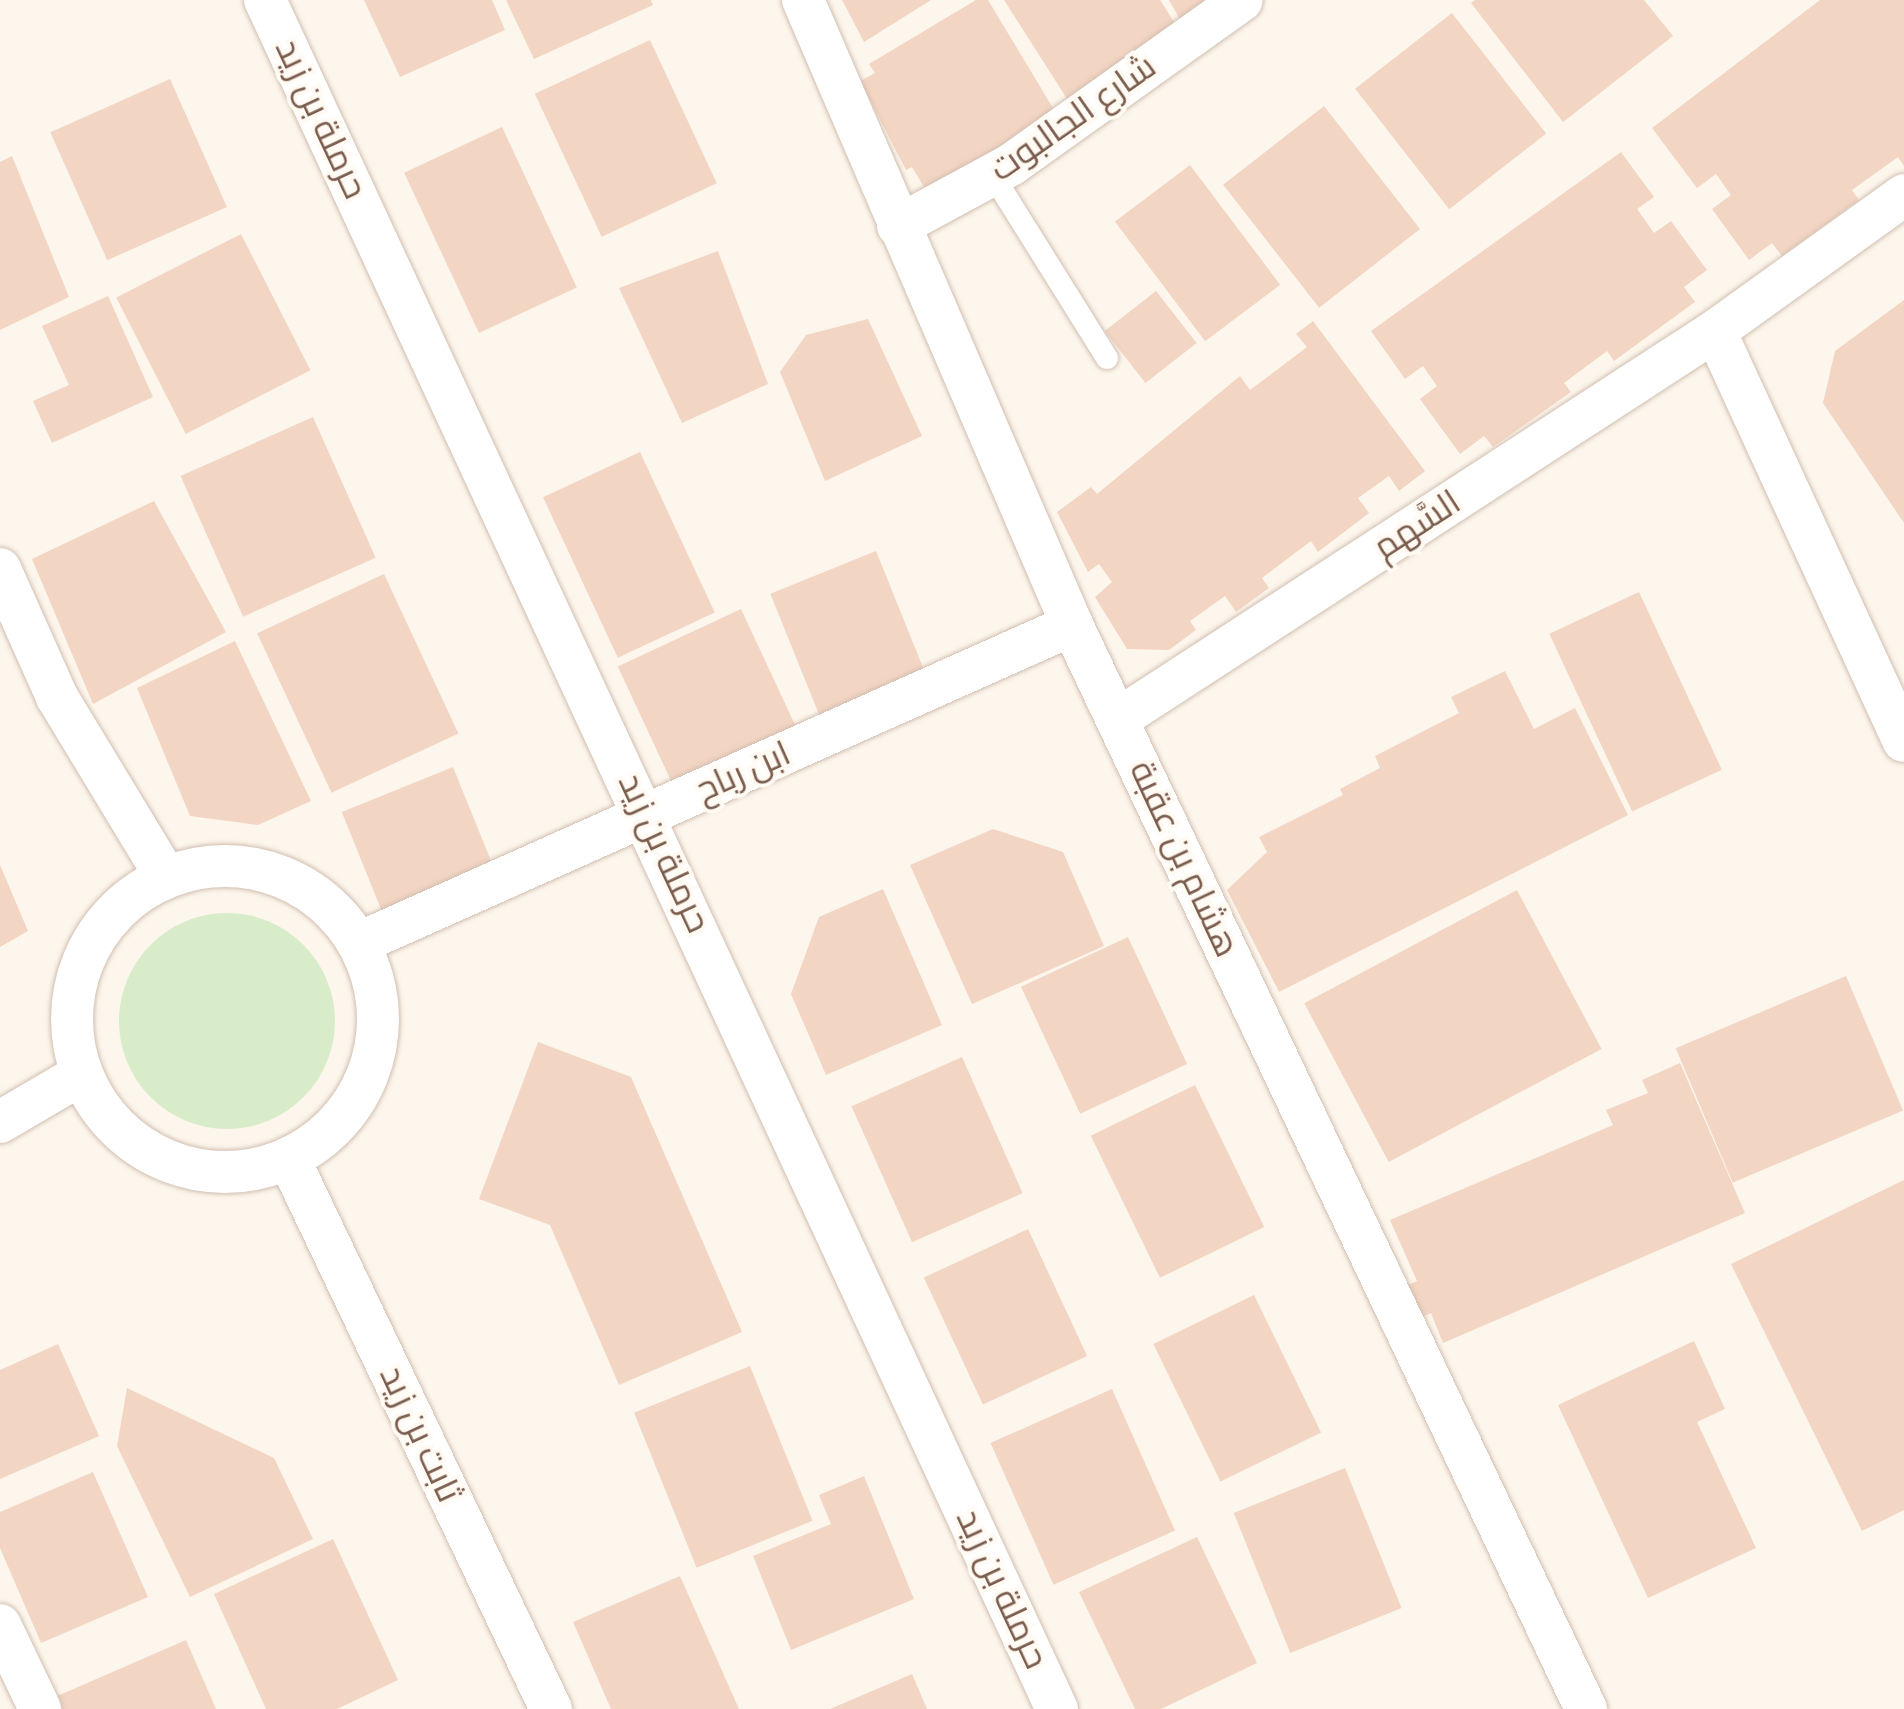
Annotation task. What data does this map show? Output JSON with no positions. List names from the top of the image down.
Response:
{
  "streets": {
    "street": [
      "شارع الجالبوت",
      "حرملة بن زيد",
      "السَّهم",
      "ابن رباح",
      "هشام بن عقبة",
      "ثابت بن زيد"
    ]
  },
  "crossings": [
    ["شارع الجالبوت", "هشام بن عقبة"],
    ["حرملة بن زيد", "ابن رباح"],
    ["السَّهم", "هشام بن عقبة"],
    ["ابن رباح", "هشام بن عقبة"],
    ["ابن رباح", "ثابت بن زيد"]
  ]
}
